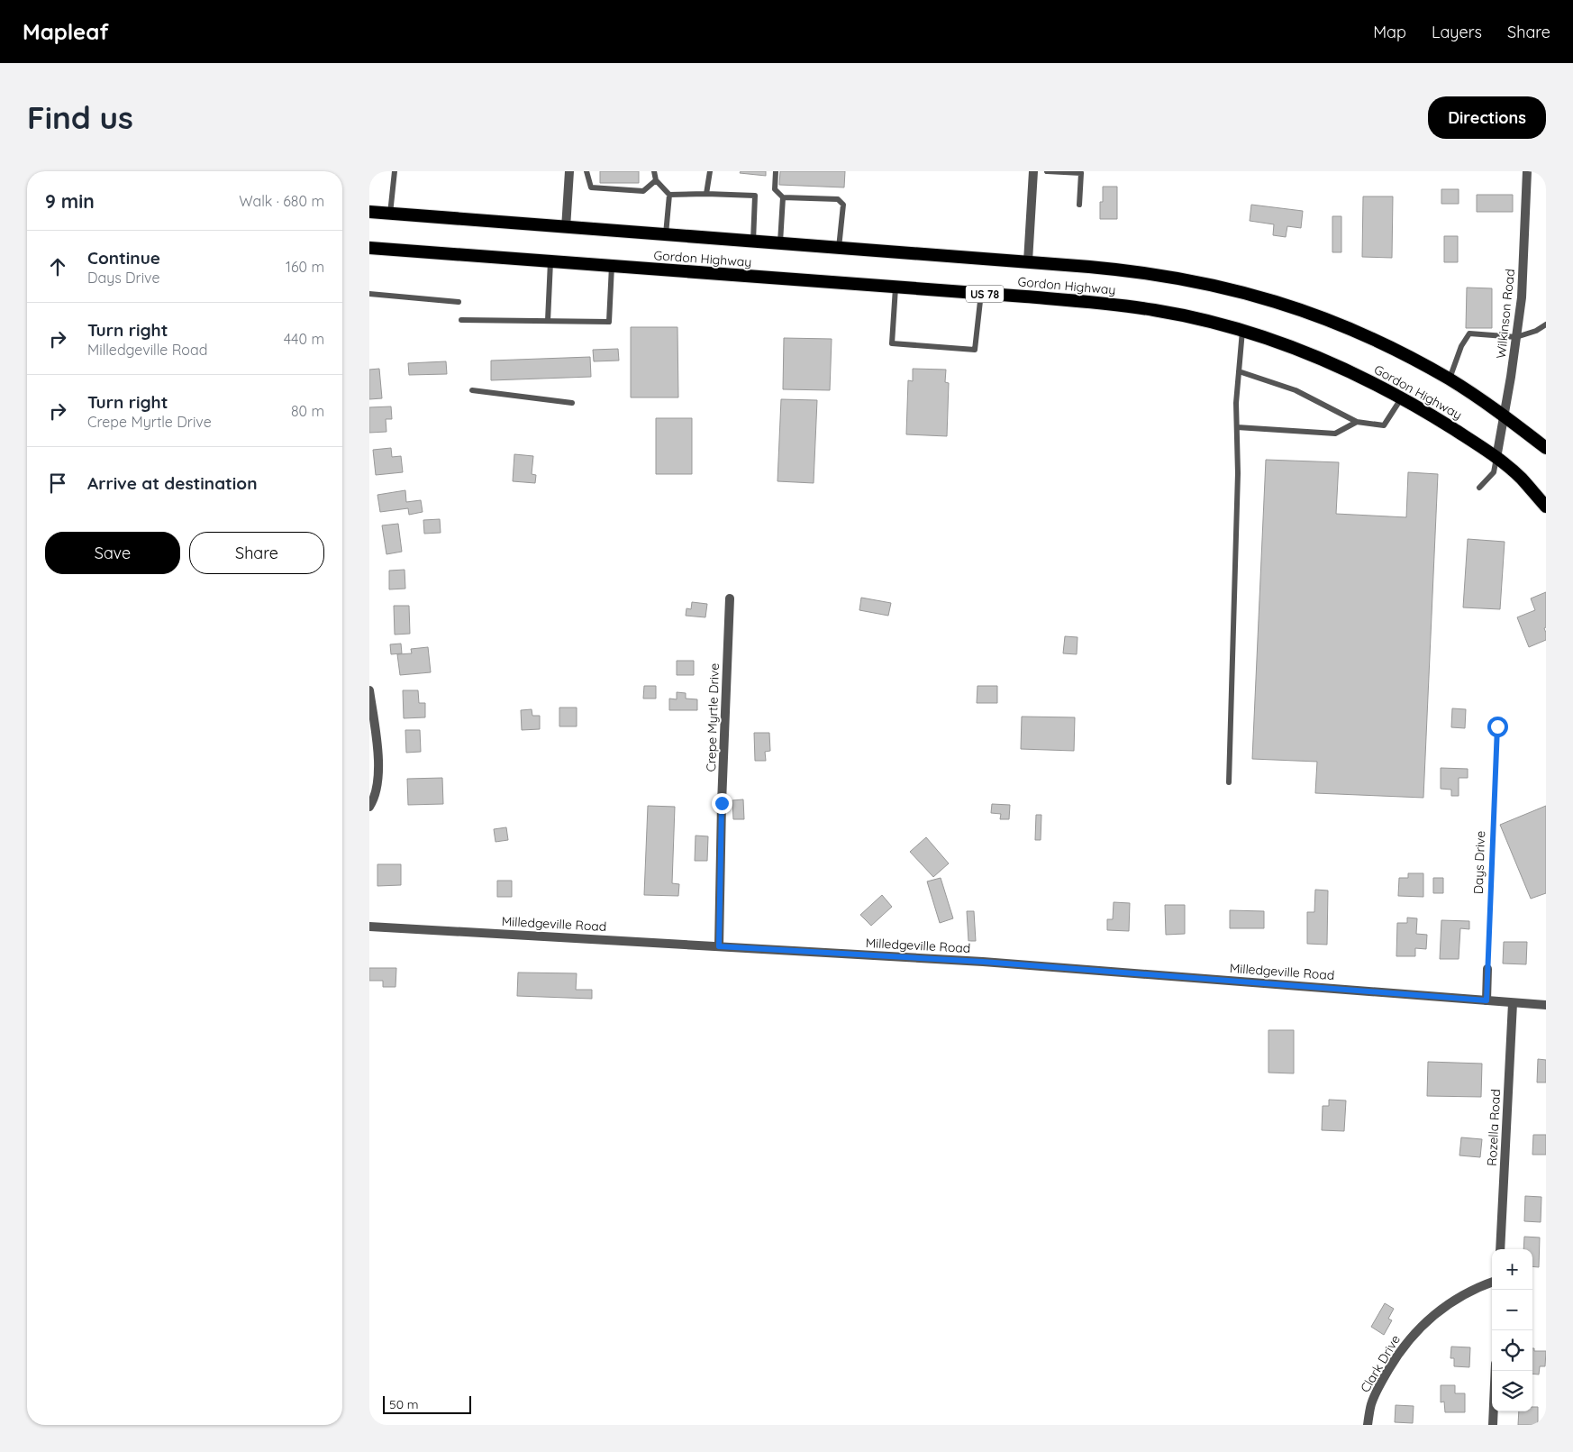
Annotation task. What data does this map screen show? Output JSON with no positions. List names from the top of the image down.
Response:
{
  "streets": {
    "highway": ["Gordon Highway", "US 78"],
    "street": [
      "Wilkinson Road",
      "Crepe Myrtle Drive",
      "Milledgeville Road",
      "Rozella Road",
      "Clark Drive"
    ],
    "path": ["Days Drive"]
  },
  "crossings": [
    ["Gordon Highway", "Wilkinson Road"],
    ["Crepe Myrtle Drive", "Milledgeville Road"],
    ["Milledgeville Road", "Rozella Road"]
  ],
  "scale_bar": "50 m",
  "page": {
    "header": "Mapleaf",
    "nav": ["Map", "Layers", "Share"],
    "buttons": [
      "Directions",
      ["Save", "Share"]
    ],
    "title": "Find us",
    "heading": ["9 min", "Walk · 680 m"],
    "list": [
      ["Continue", "Days Drive", "160 m"],
      ["Turn right", "Milledgeville Road", "440 m"],
      ["Turn right", "Crepe Myrtle Drive", "80 m"],
      "Arrive at destination"
    ],
    "map_buttons": ["+", "−"],
    "scale": "50 m"
  }
}
